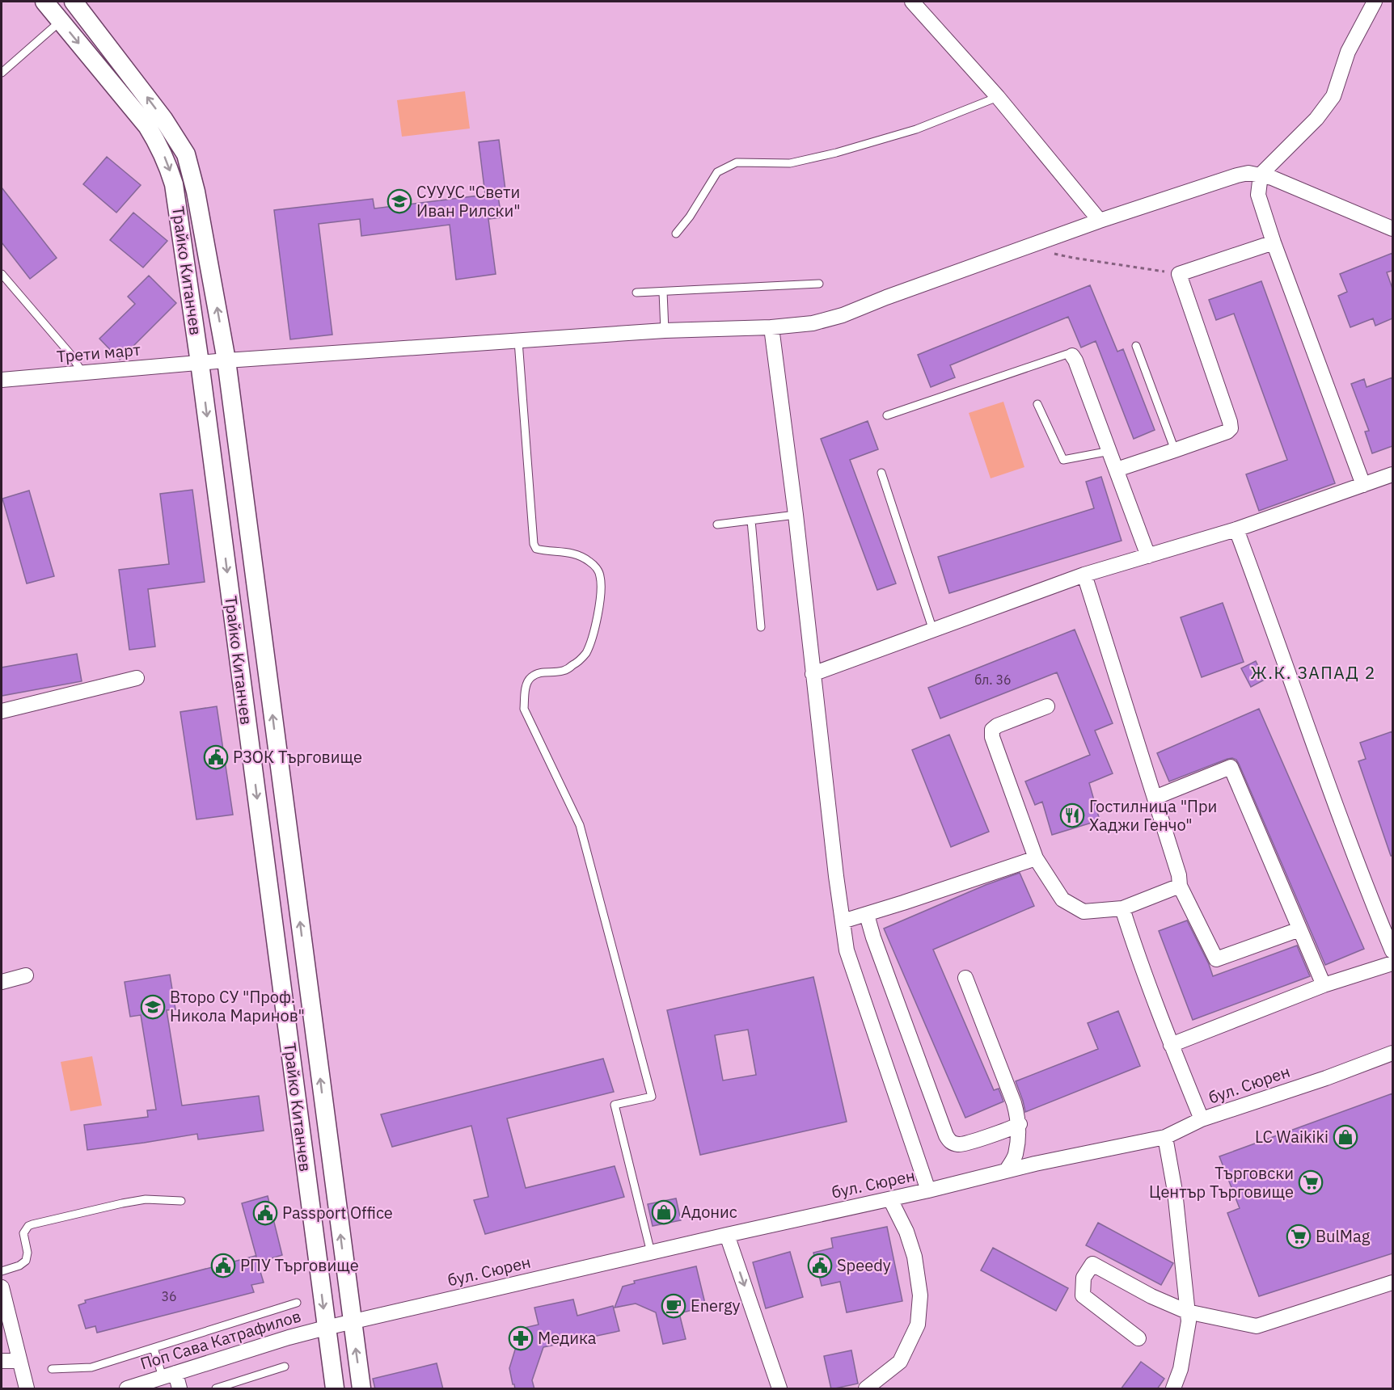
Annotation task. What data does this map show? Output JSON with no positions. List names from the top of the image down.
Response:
{
  "streets": {
    "street": [
      "Трайко Китанчев",
      "Трети март",
      "бул. Сюрен",
      "Поп Сава Катрафилов"
    ]
  },
  "crossings": [
    ["Трайко Китанчев", "Трети март"],
    ["Трайко Китанчев", "бул. Сюрен"],
    ["Трайко Китанчев", "Поп Сава Катрафилов"],
    ["бул. Сюрен", "Поп Сава Катрафилов"]
  ],
  "districts": ["Ж.К. ЗАПАД 2"],
  "places": {
    "school or university": ["СУУУС \"Свети Иван Рилски\"", "Второ СУ \"Проф. Никола Маринов\""],
    "public building": [
      "РЗОК Търговище",
      "Passport Office",
      "РПУ Търговище",
      "Speedy"
    ],
    "restaurant": ["Гостилница \"При Хаджи Генчо\""],
    "shop": ["LC Waikiki", "Адонис"],
    "supermarket": ["Търговски Център Търговище", "BulMag"],
    "cafe": ["Energy"],
    "pharmacy": ["Медика"]
  },
  "house_numbers": ["бл. 36", "36"]
}
